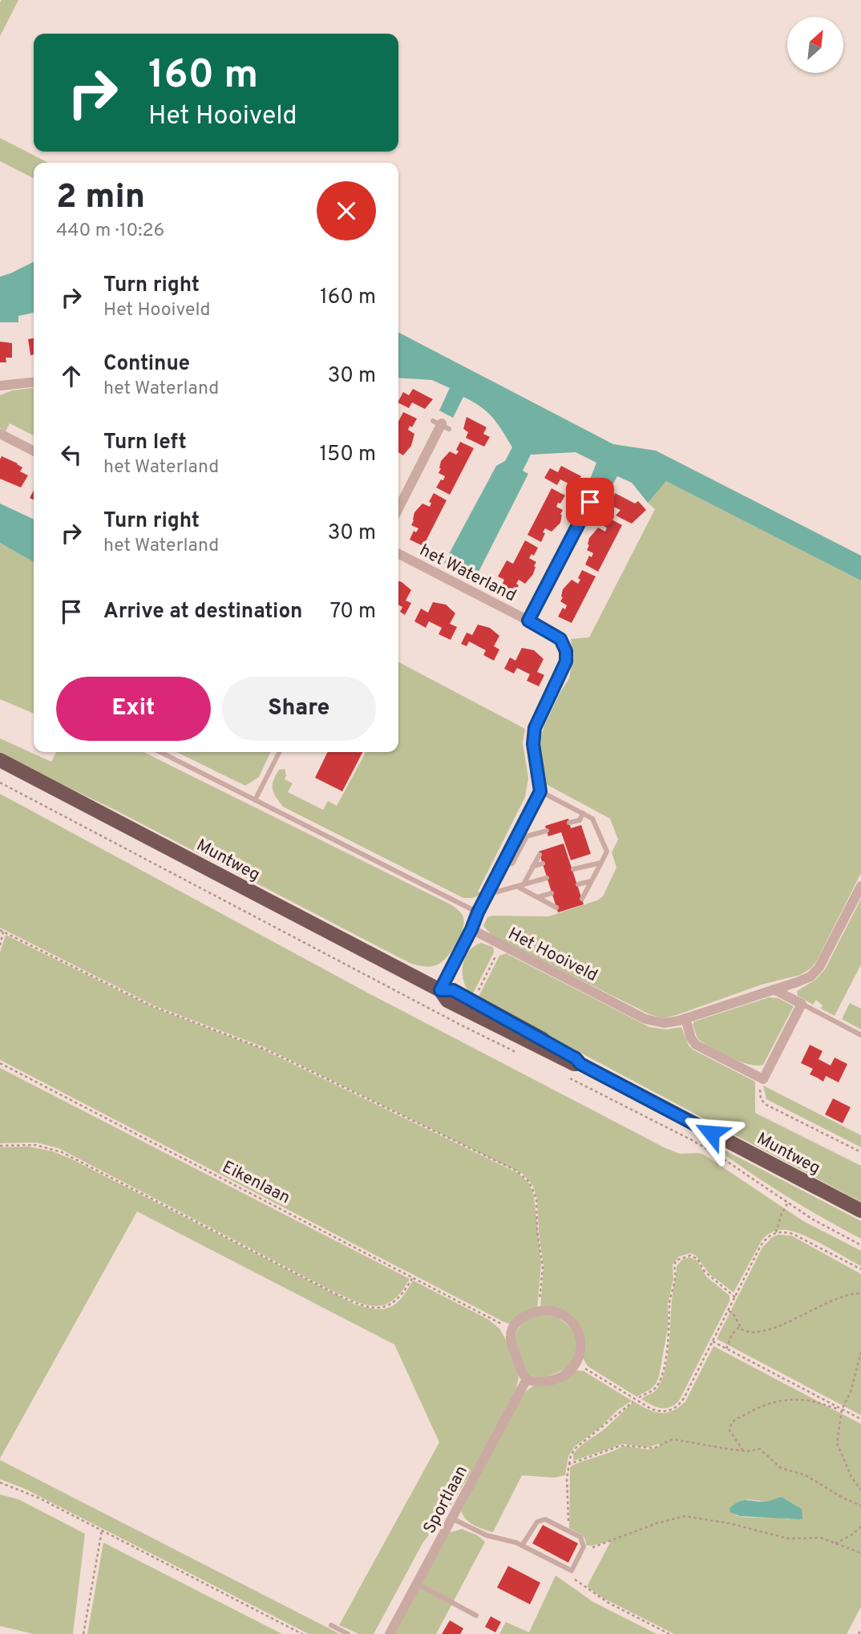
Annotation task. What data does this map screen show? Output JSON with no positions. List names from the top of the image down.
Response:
{
  "streets": {
    "main road": ["Muntweg"],
    "street": ["het Waterland", "Het Hooiveld", "Sportlaan"],
    "path": ["Eikenlaan"]
  },
  "north": "top right",
  "page": {
    "turn": ["160 m", "Het Hooiveld"],
    "heading": ["2 min", "440 m · 10:26"],
    "list": [
      {
        "name": "Turn right",
        "note": "Het Hooiveld",
        "value": "160 m"
      },
      {
        "name": "Continue",
        "note": "het Waterland",
        "value": "30 m"
      },
      {
        "name": "Turn left",
        "note": "het Waterland",
        "value": "150 m"
      },
      {
        "name": "Turn right",
        "note": "het Waterland",
        "value": "30 m"
      },
      {
        "name": "Arrive at destination",
        "value": "70 m"
      }
    ],
    "buttons": ["Exit", "Share"]
  }
}
